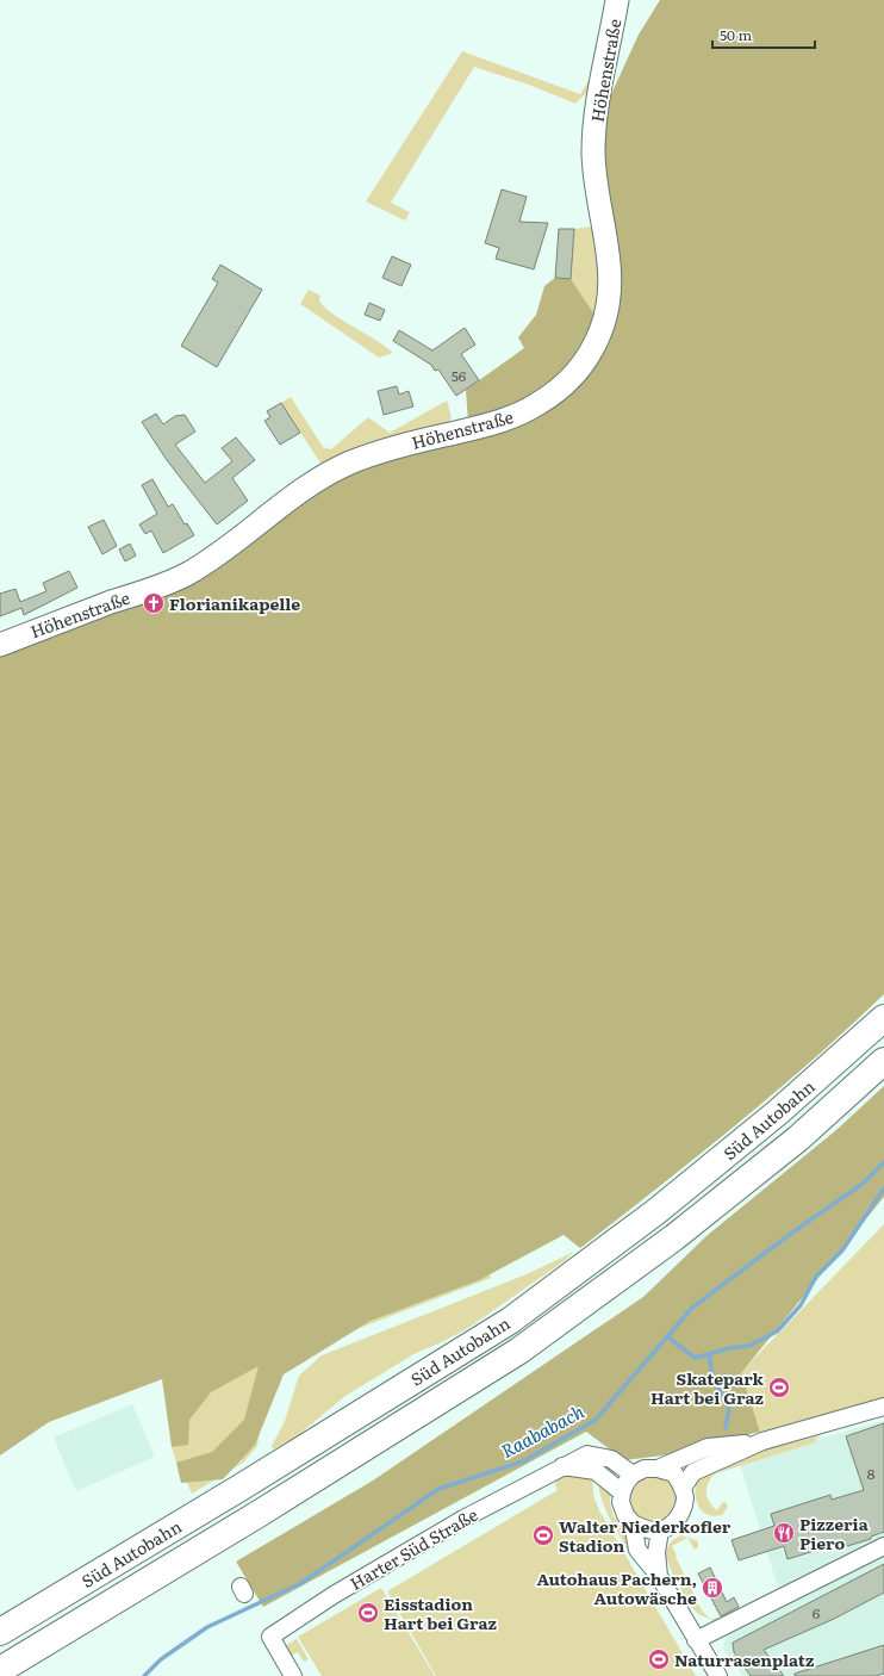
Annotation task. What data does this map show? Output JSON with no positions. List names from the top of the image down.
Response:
{
  "streets": {
    "highway": ["Süd Autobahn"],
    "street": ["Höhenstraße", "Harter Süd Straße"]
  },
  "water": ["Raababach"],
  "places": {
    "church": ["Florianikapelle"],
    "sports": [
      "Skatepark Hart bei Graz",
      "Walter Niederkofler Stadion",
      "Eisstadion Hart bei Graz",
      "Naturrasenplatz"
    ],
    "restaurant": ["Pizzeria Piero"],
    "building": ["Autohaus Pachern, Autowäsche"]
  },
  "house_numbers": ["56", "8", "6"],
  "scale_bar": "50 m"
}
